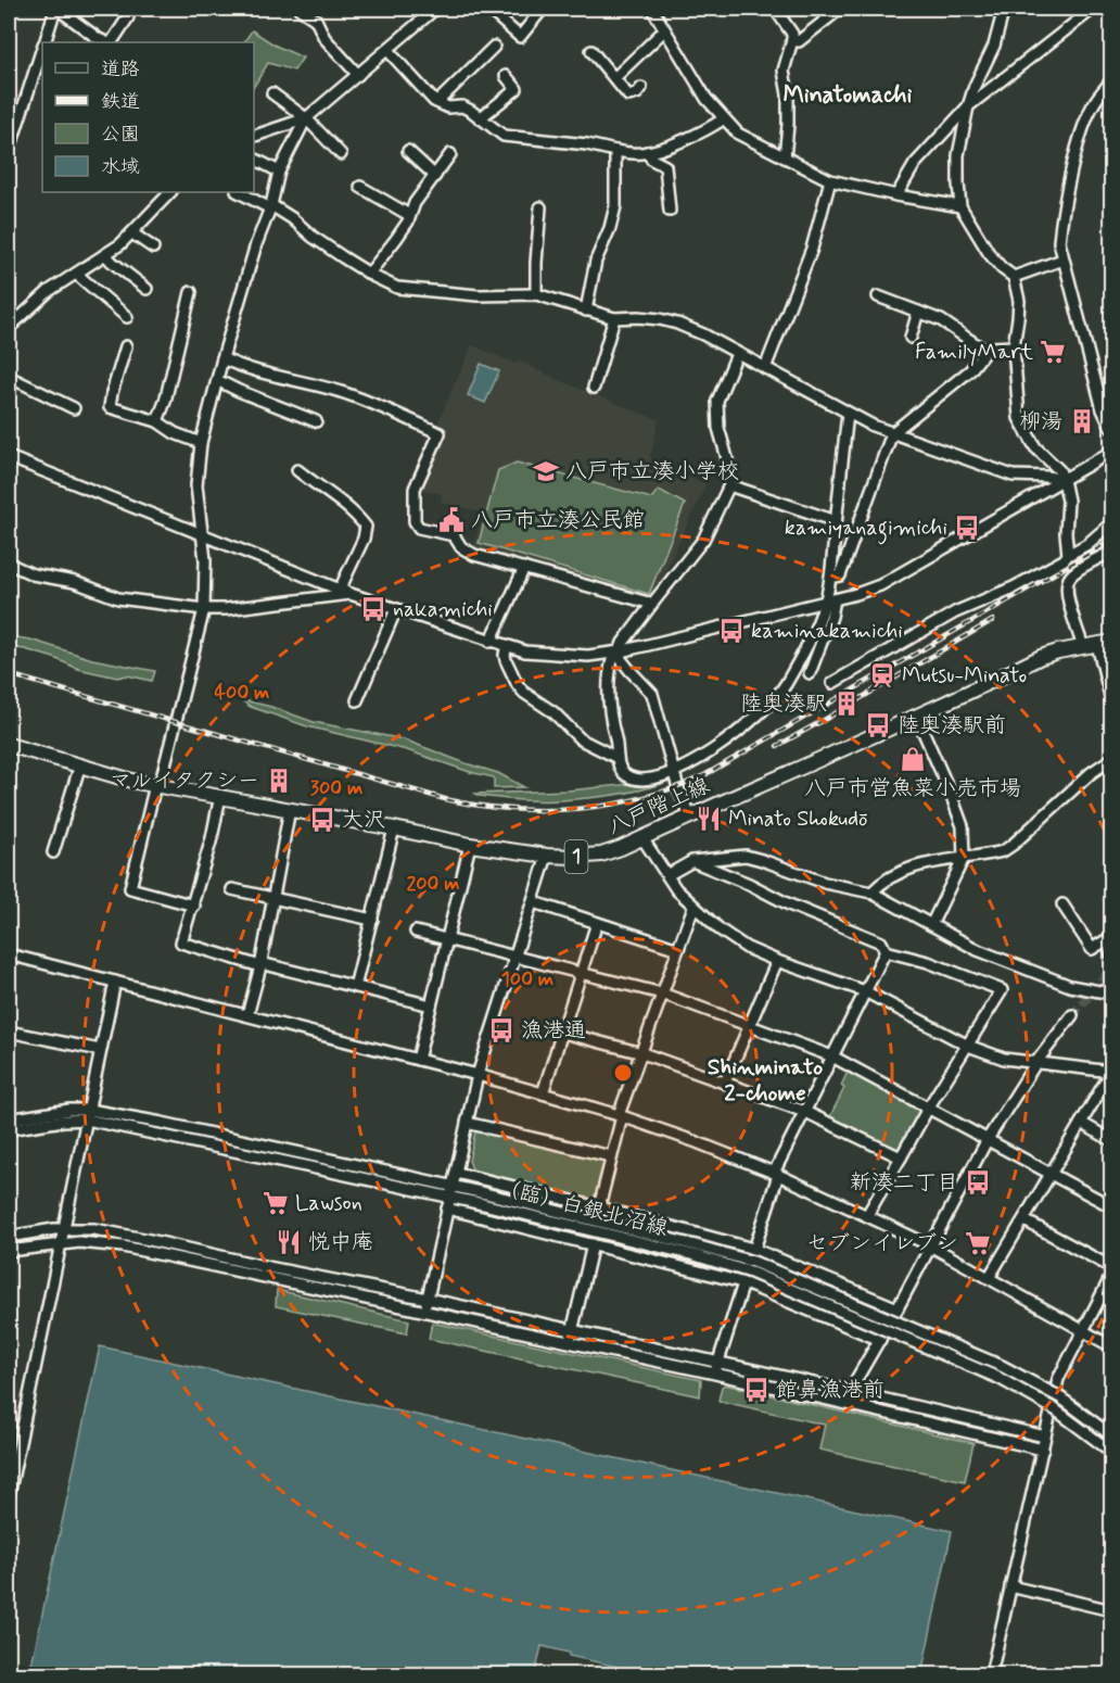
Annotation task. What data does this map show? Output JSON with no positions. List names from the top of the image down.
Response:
{
  "streets": {
    "main road": ["八戸階上線", "1"],
    "street": ["（臨）白銀北沼線"]
  },
  "districts": ["Minatomachi", "Shinminato 2-chome"],
  "places": {
    "supermarket": ["FamilyMart", "Lawson", "セブンイレブン"],
    "building": ["柳湯", "陸奥湊駅", "マルイタクシー"],
    "school or university": ["八戸市立湊小学校"],
    "public building": ["八戸市立湊公民館"],
    "bus stop": [
      "kamiyanagimichi",
      "nakamichi",
      "kaminakamichi",
      "陸奥湊駅前",
      "大沢",
      "漁港通",
      "新湊二丁目",
      "館鼻漁港前"
    ],
    "station": ["Mutsu-Minato"],
    "shop": ["八戸市営魚菜小売市場"],
    "restaurant": ["Minato Shokudō", "悦中庵"]
  },
  "legend": [
    "道路",
    "鉄道",
    "公園",
    "水域"
  ],
  "rings": [
    "400 m",
    "300 m",
    "200 m",
    "100 m"
  ]
}
